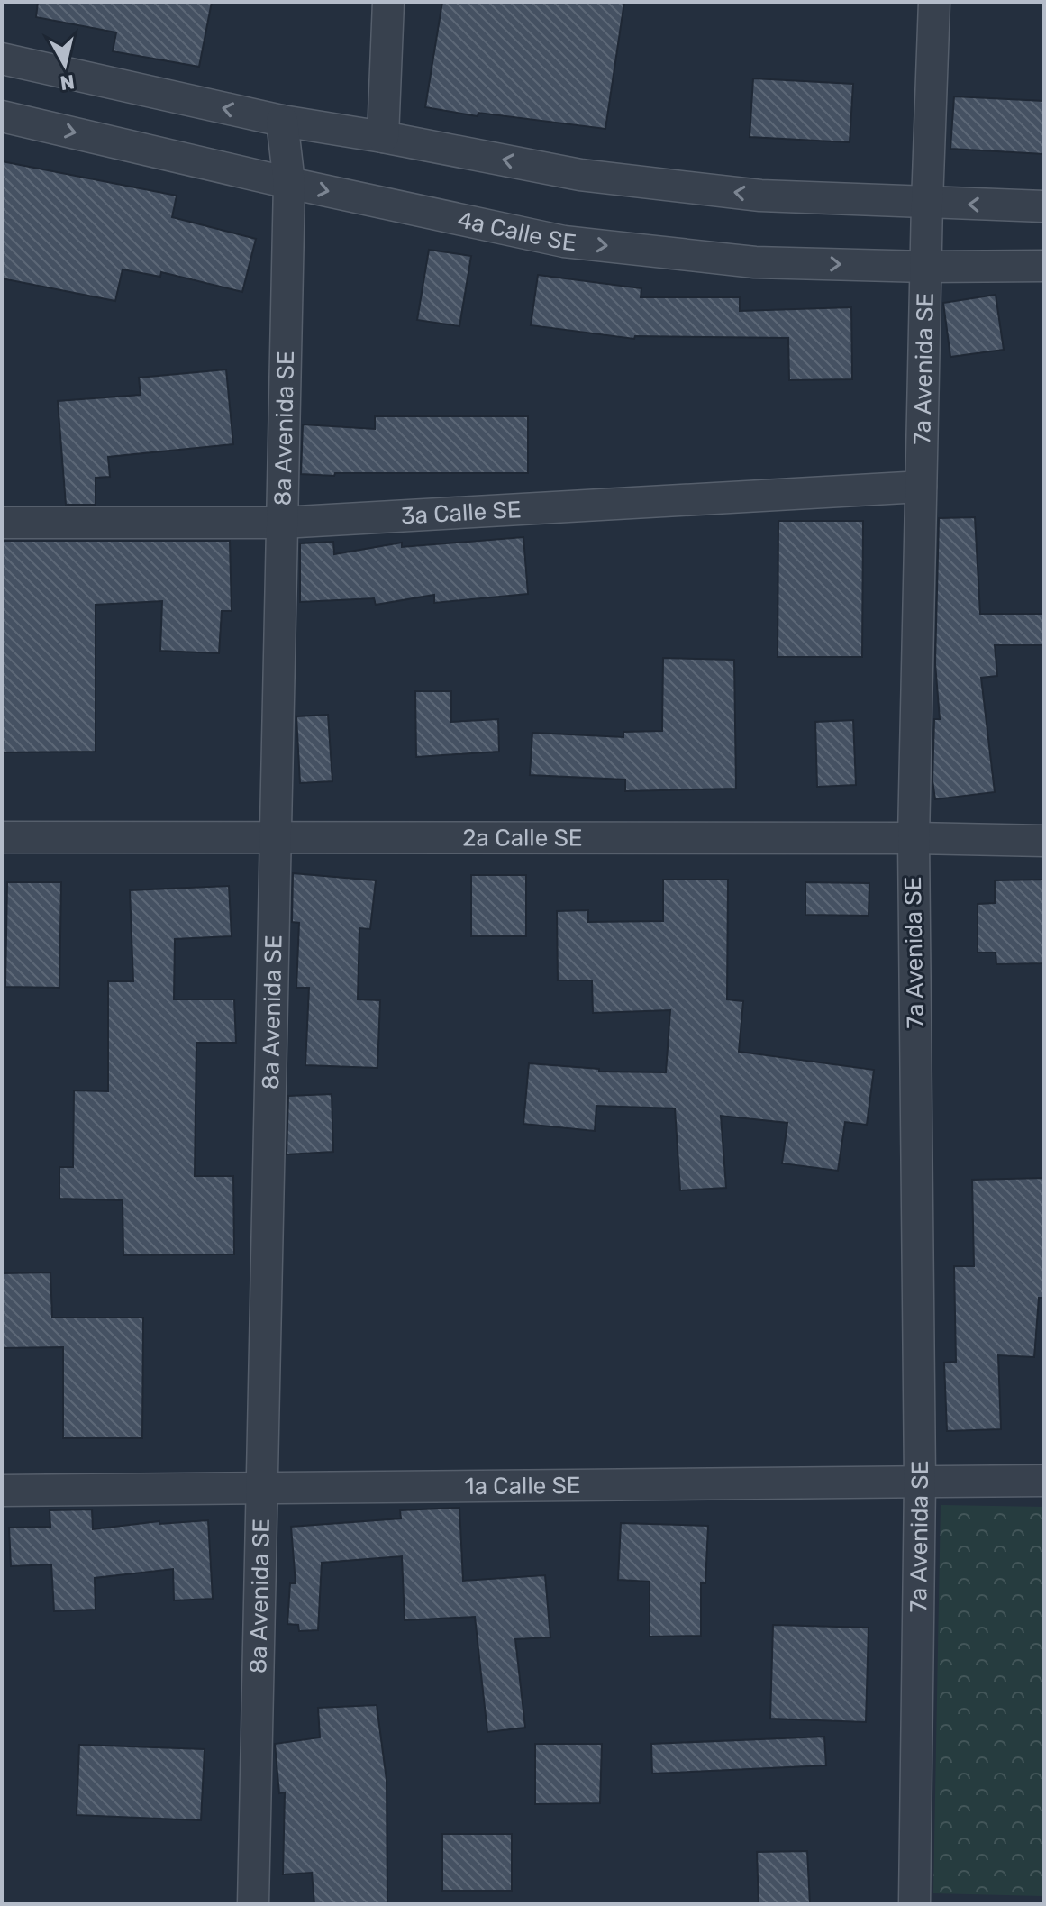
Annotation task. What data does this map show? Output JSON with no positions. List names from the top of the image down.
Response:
{
  "streets": {
    "street": [
      "4a Calle SE",
      "7a Avenida SE",
      "8a Avenida SE",
      "3a Calle SE",
      "2a Calle SE",
      "1a Calle SE"
    ]
  },
  "crossings": [
    ["4a Calle SE", "7a Avenida SE"],
    ["4a Calle SE", "8a Avenida SE"],
    ["7a Avenida SE", "3a Calle SE"],
    ["7a Avenida SE", "2a Calle SE"],
    ["7a Avenida SE", "1a Calle SE"],
    ["8a Avenida SE", "3a Calle SE"],
    ["8a Avenida SE", "2a Calle SE"],
    ["8a Avenida SE", "1a Calle SE"]
  ],
  "north": "bottom"
}
